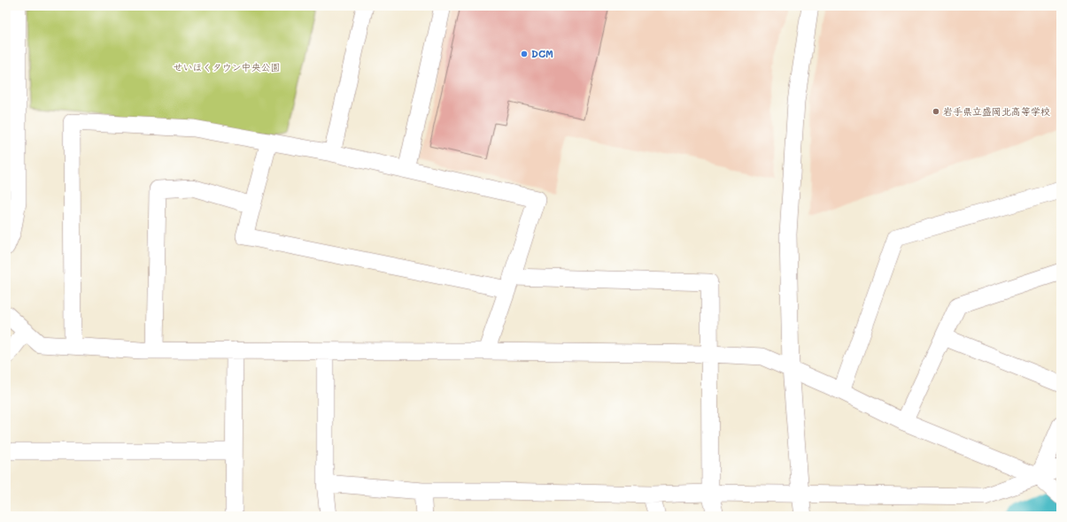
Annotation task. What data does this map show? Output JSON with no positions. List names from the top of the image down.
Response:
{
  "parks": ["せいほくタウン中央公園"],
  "places": ["DCM", "岩手県立盛岡北高等学校"]
}
